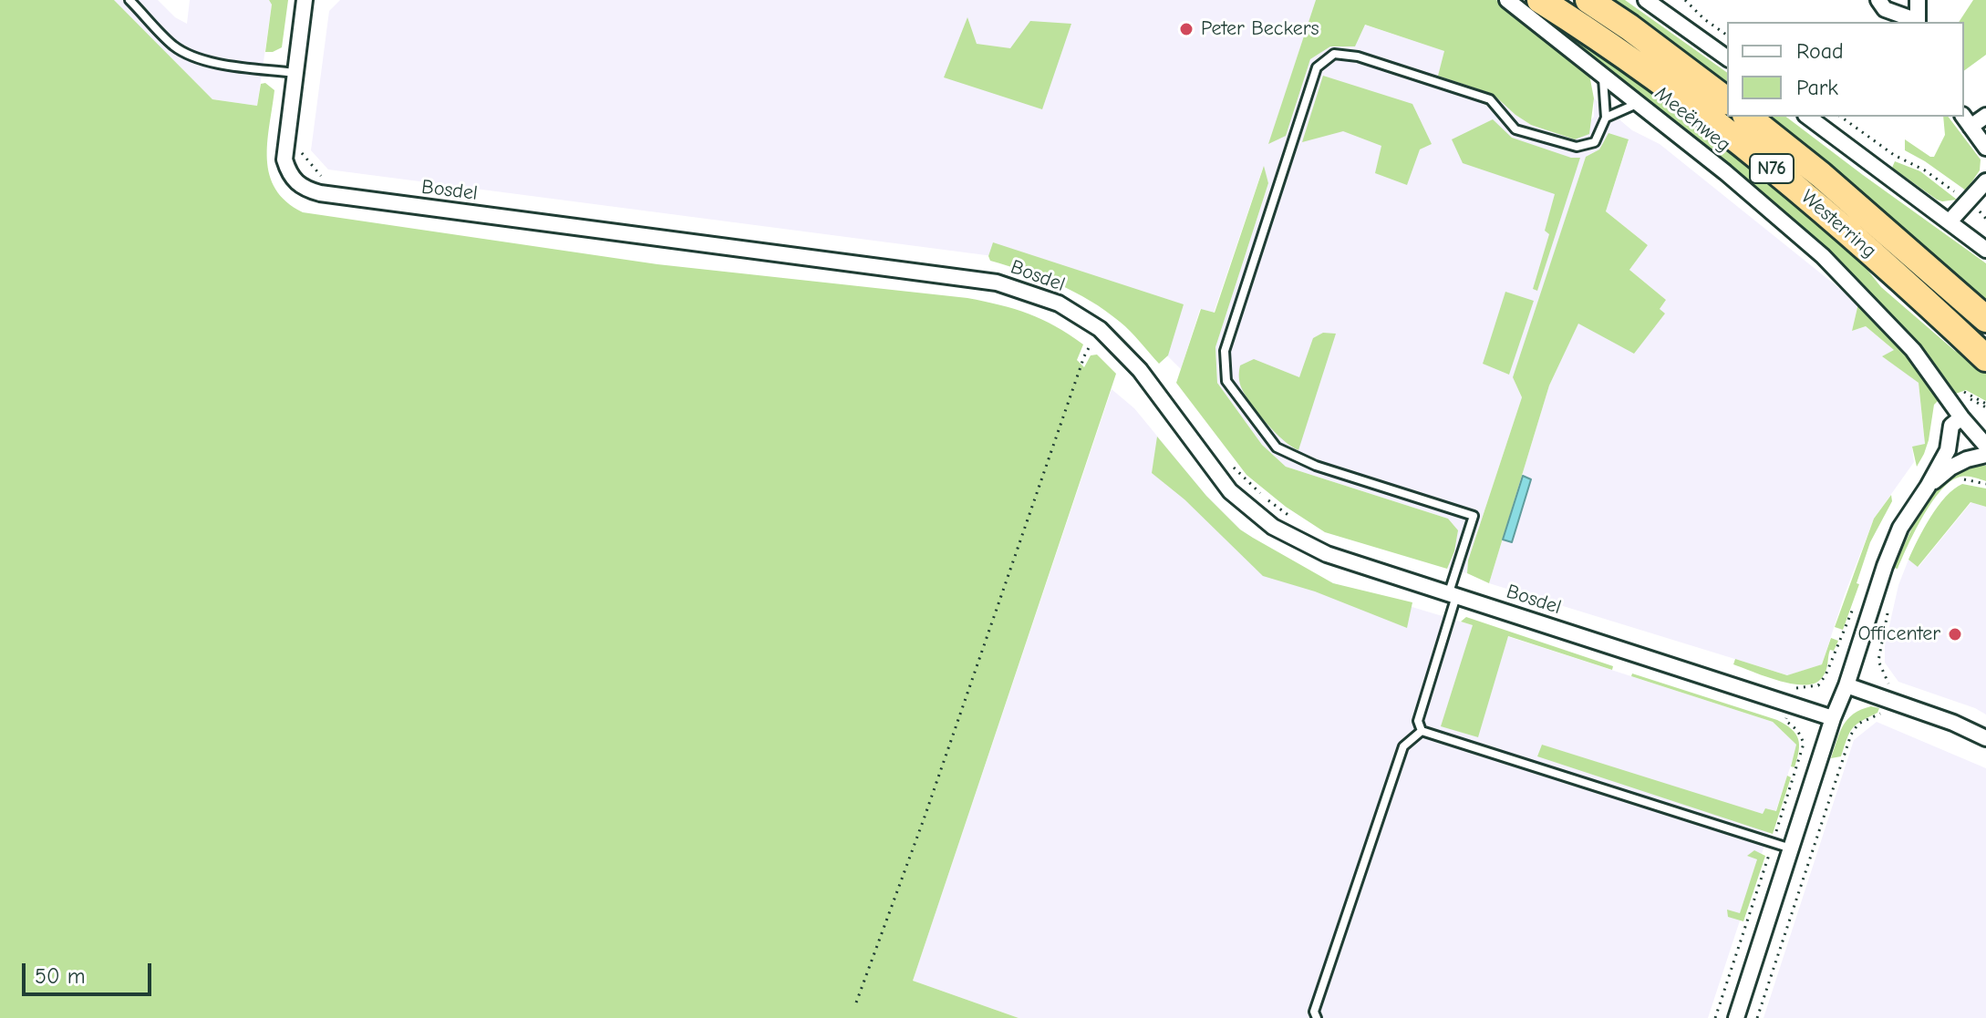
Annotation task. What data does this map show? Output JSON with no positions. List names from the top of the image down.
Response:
{
  "streets": {
    "highway": ["N76", "Westerring"],
    "street": ["Meeënweg", "Bosdel"]
  },
  "places": ["Peter Beckers", "Officenter"],
  "legend": ["Road", "Park"],
  "scale_bar": "50 m"
}
